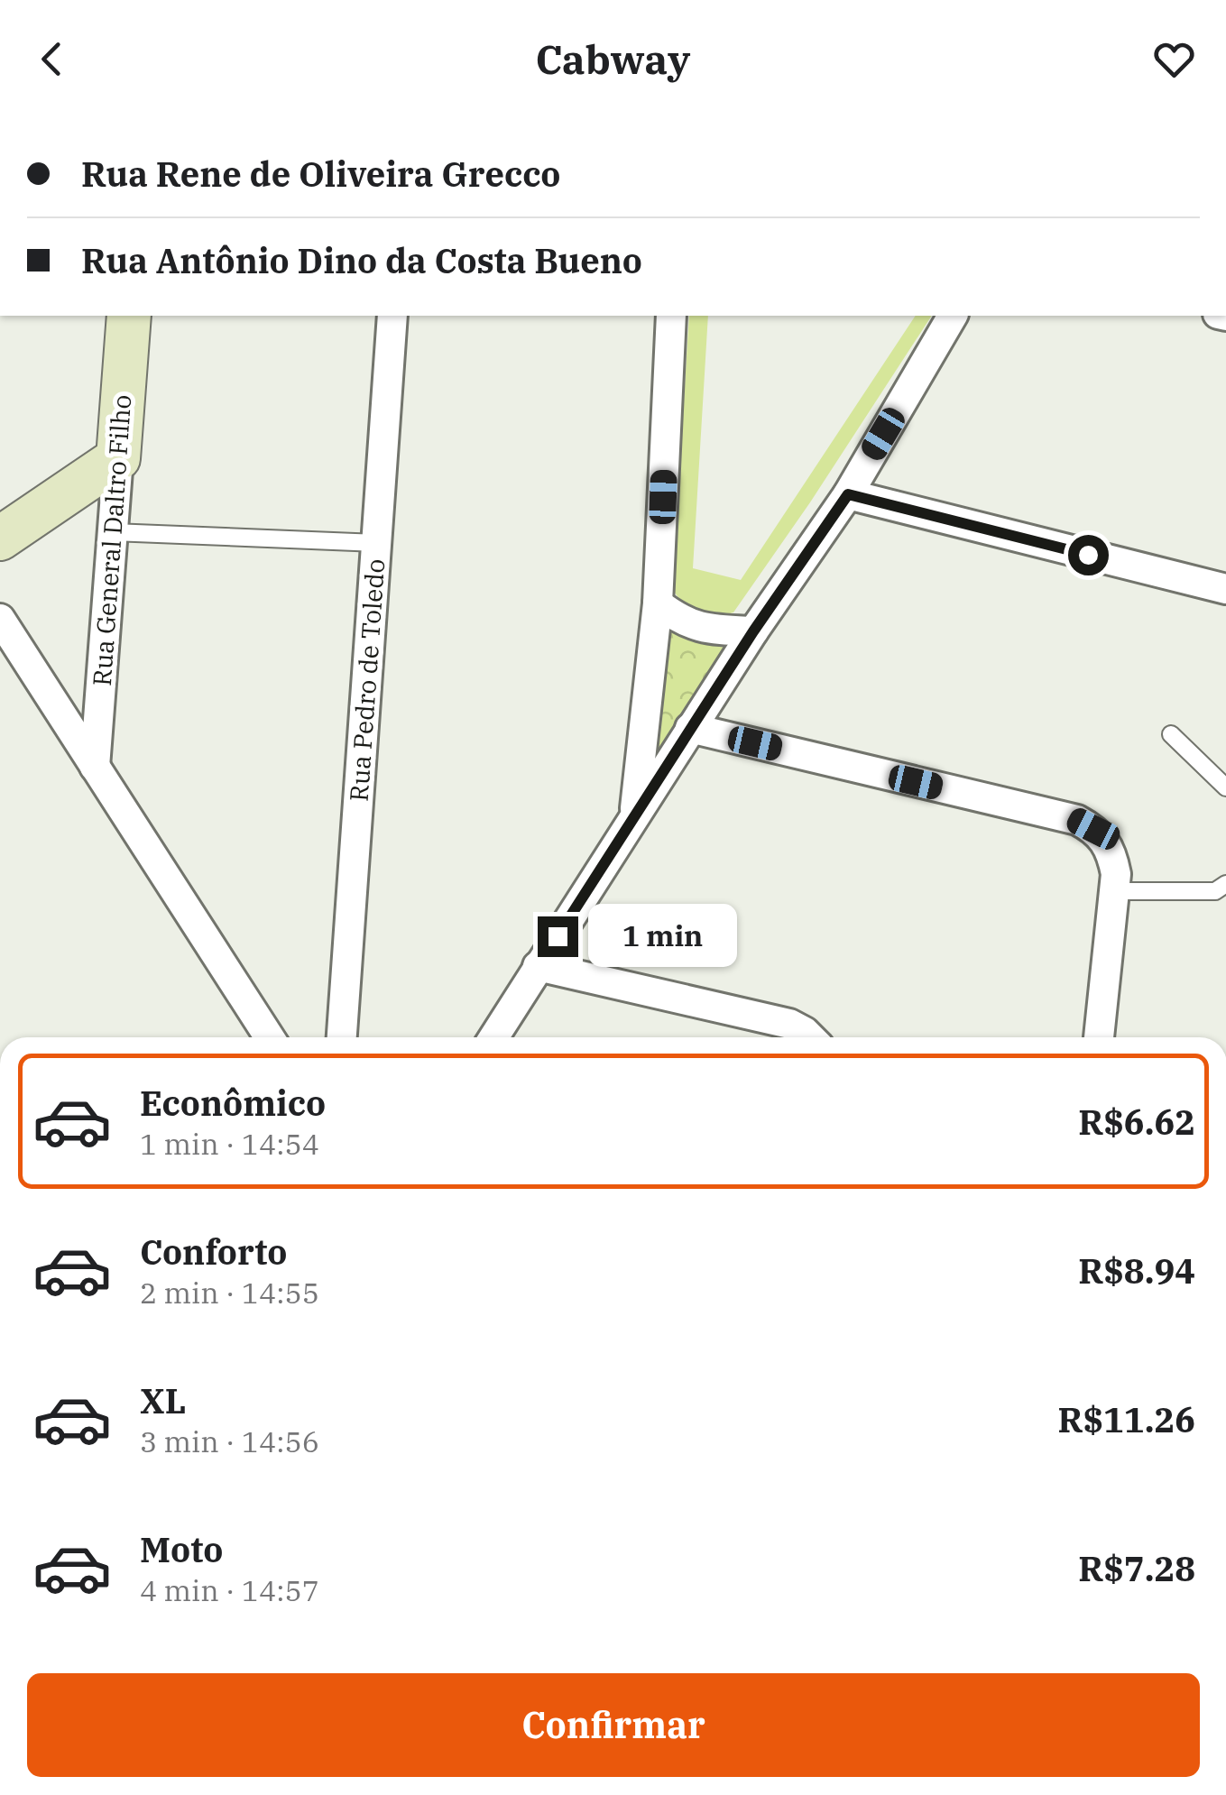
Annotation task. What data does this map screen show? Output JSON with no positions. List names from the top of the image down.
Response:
{
  "streets": {
    "main road": ["Rua General Daltro Filho"],
    "street": ["Rua Pedro de Toledo"]
  },
  "page": {
    "header": "Cabway",
    "banner": ["Rua Rene de Oliveira Grecco", "Rua Antônio Dino da Costa Bueno"],
    "bubble": "1 min",
    "list": [
      {
        "name": "Econômico",
        "note": "1 min · 14:54",
        "value": "R$6.62"
      },
      {
        "name": "Conforto",
        "note": "2 min · 14:55",
        "value": "R$8.94"
      },
      {
        "name": "XL",
        "note": "3 min · 14:56",
        "value": "R$11.26"
      },
      {
        "name": "Moto",
        "note": "4 min · 14:57",
        "value": "R$7.28"
      }
    ],
    "buttons": "Confirmar"
  }
}
